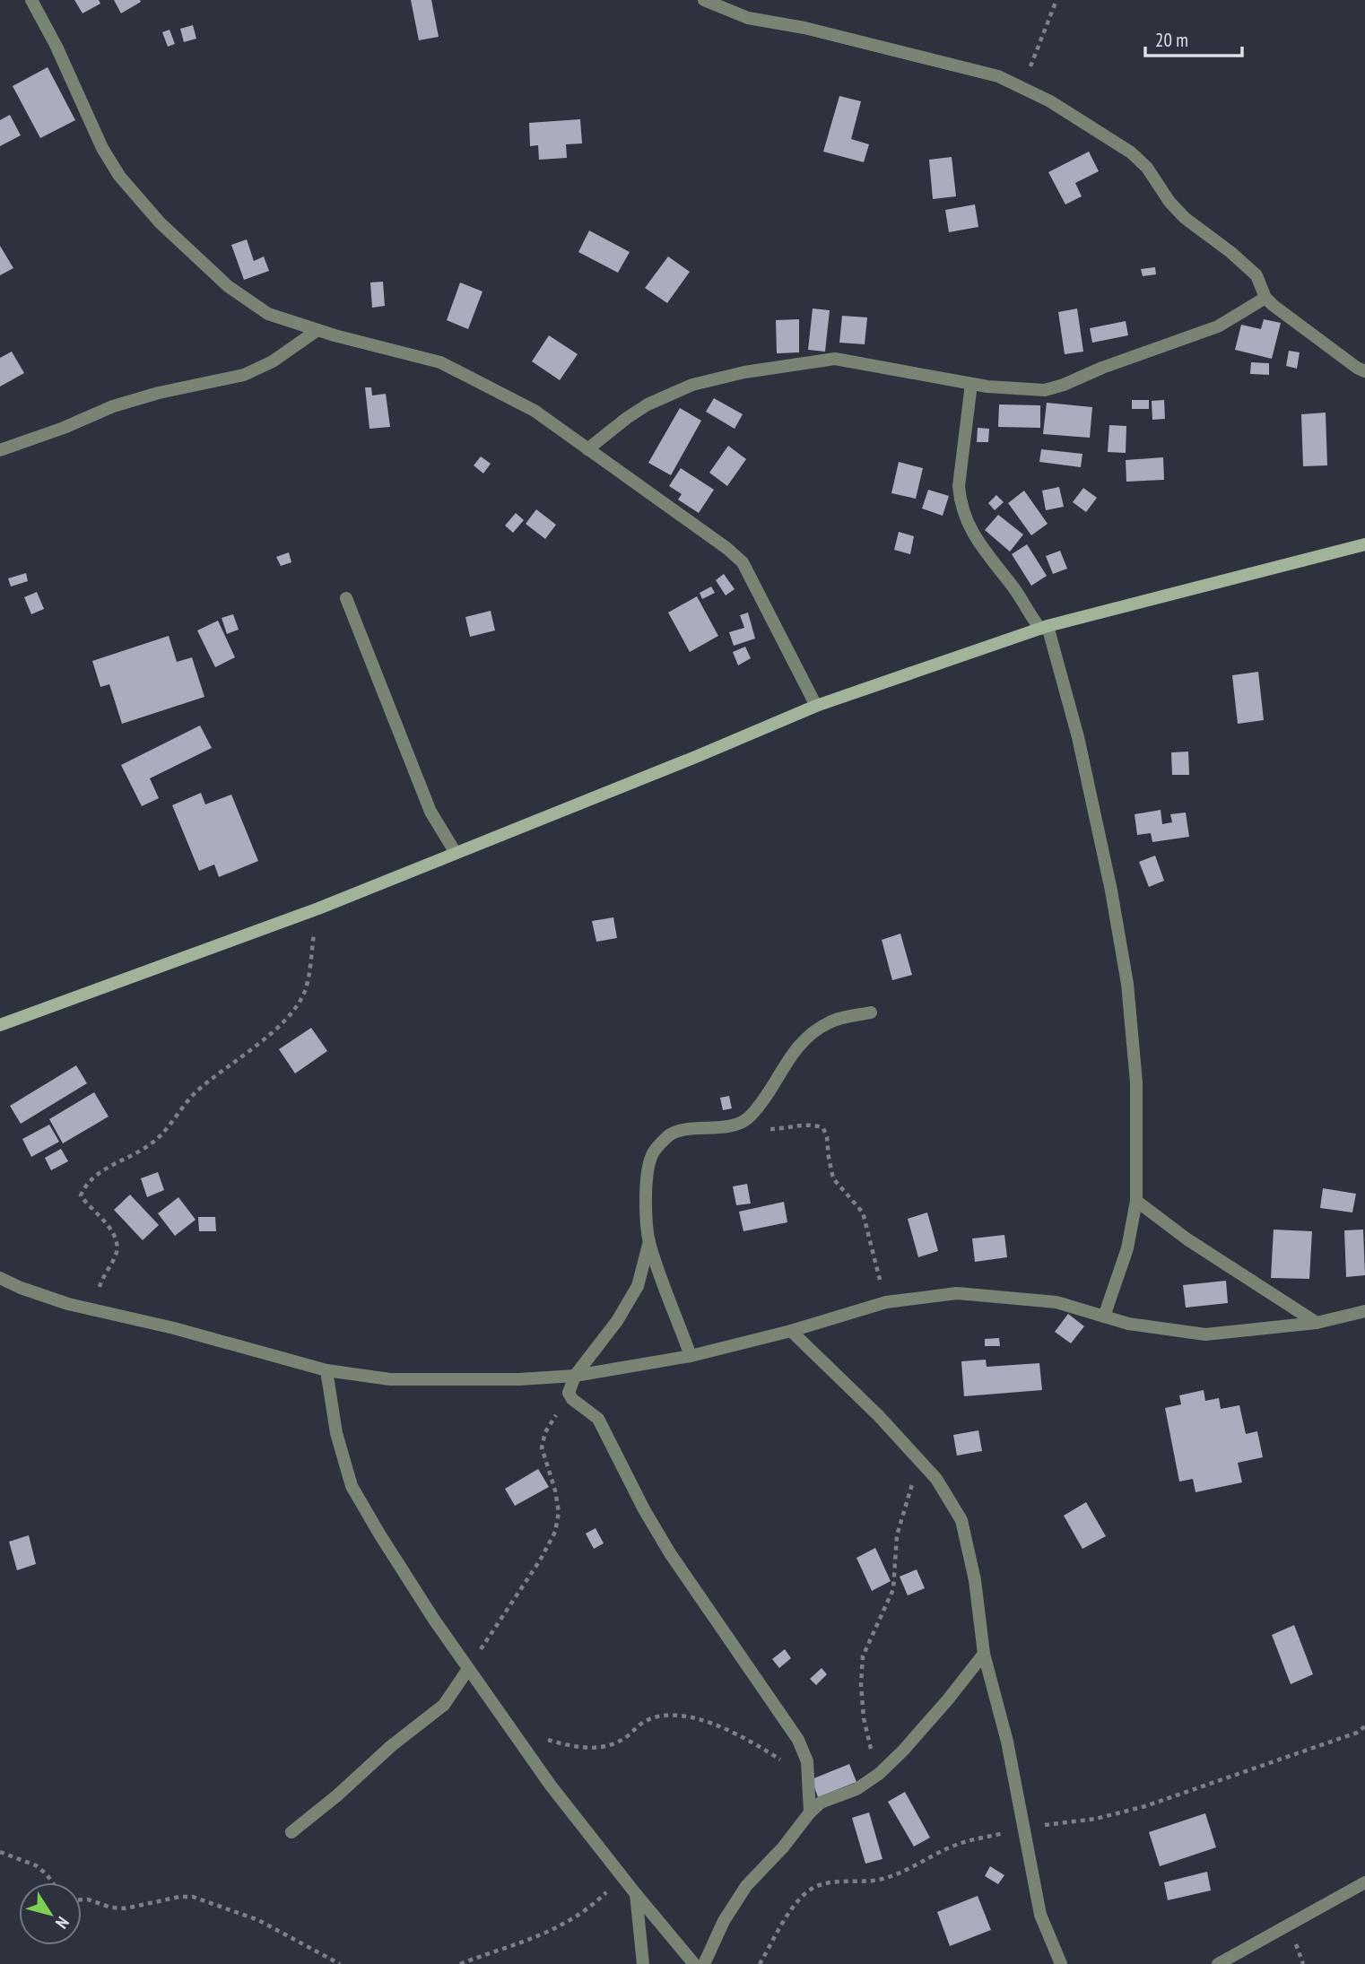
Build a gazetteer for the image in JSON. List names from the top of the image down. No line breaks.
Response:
{"scale_bar":"20 m","north":"bottom right"}
